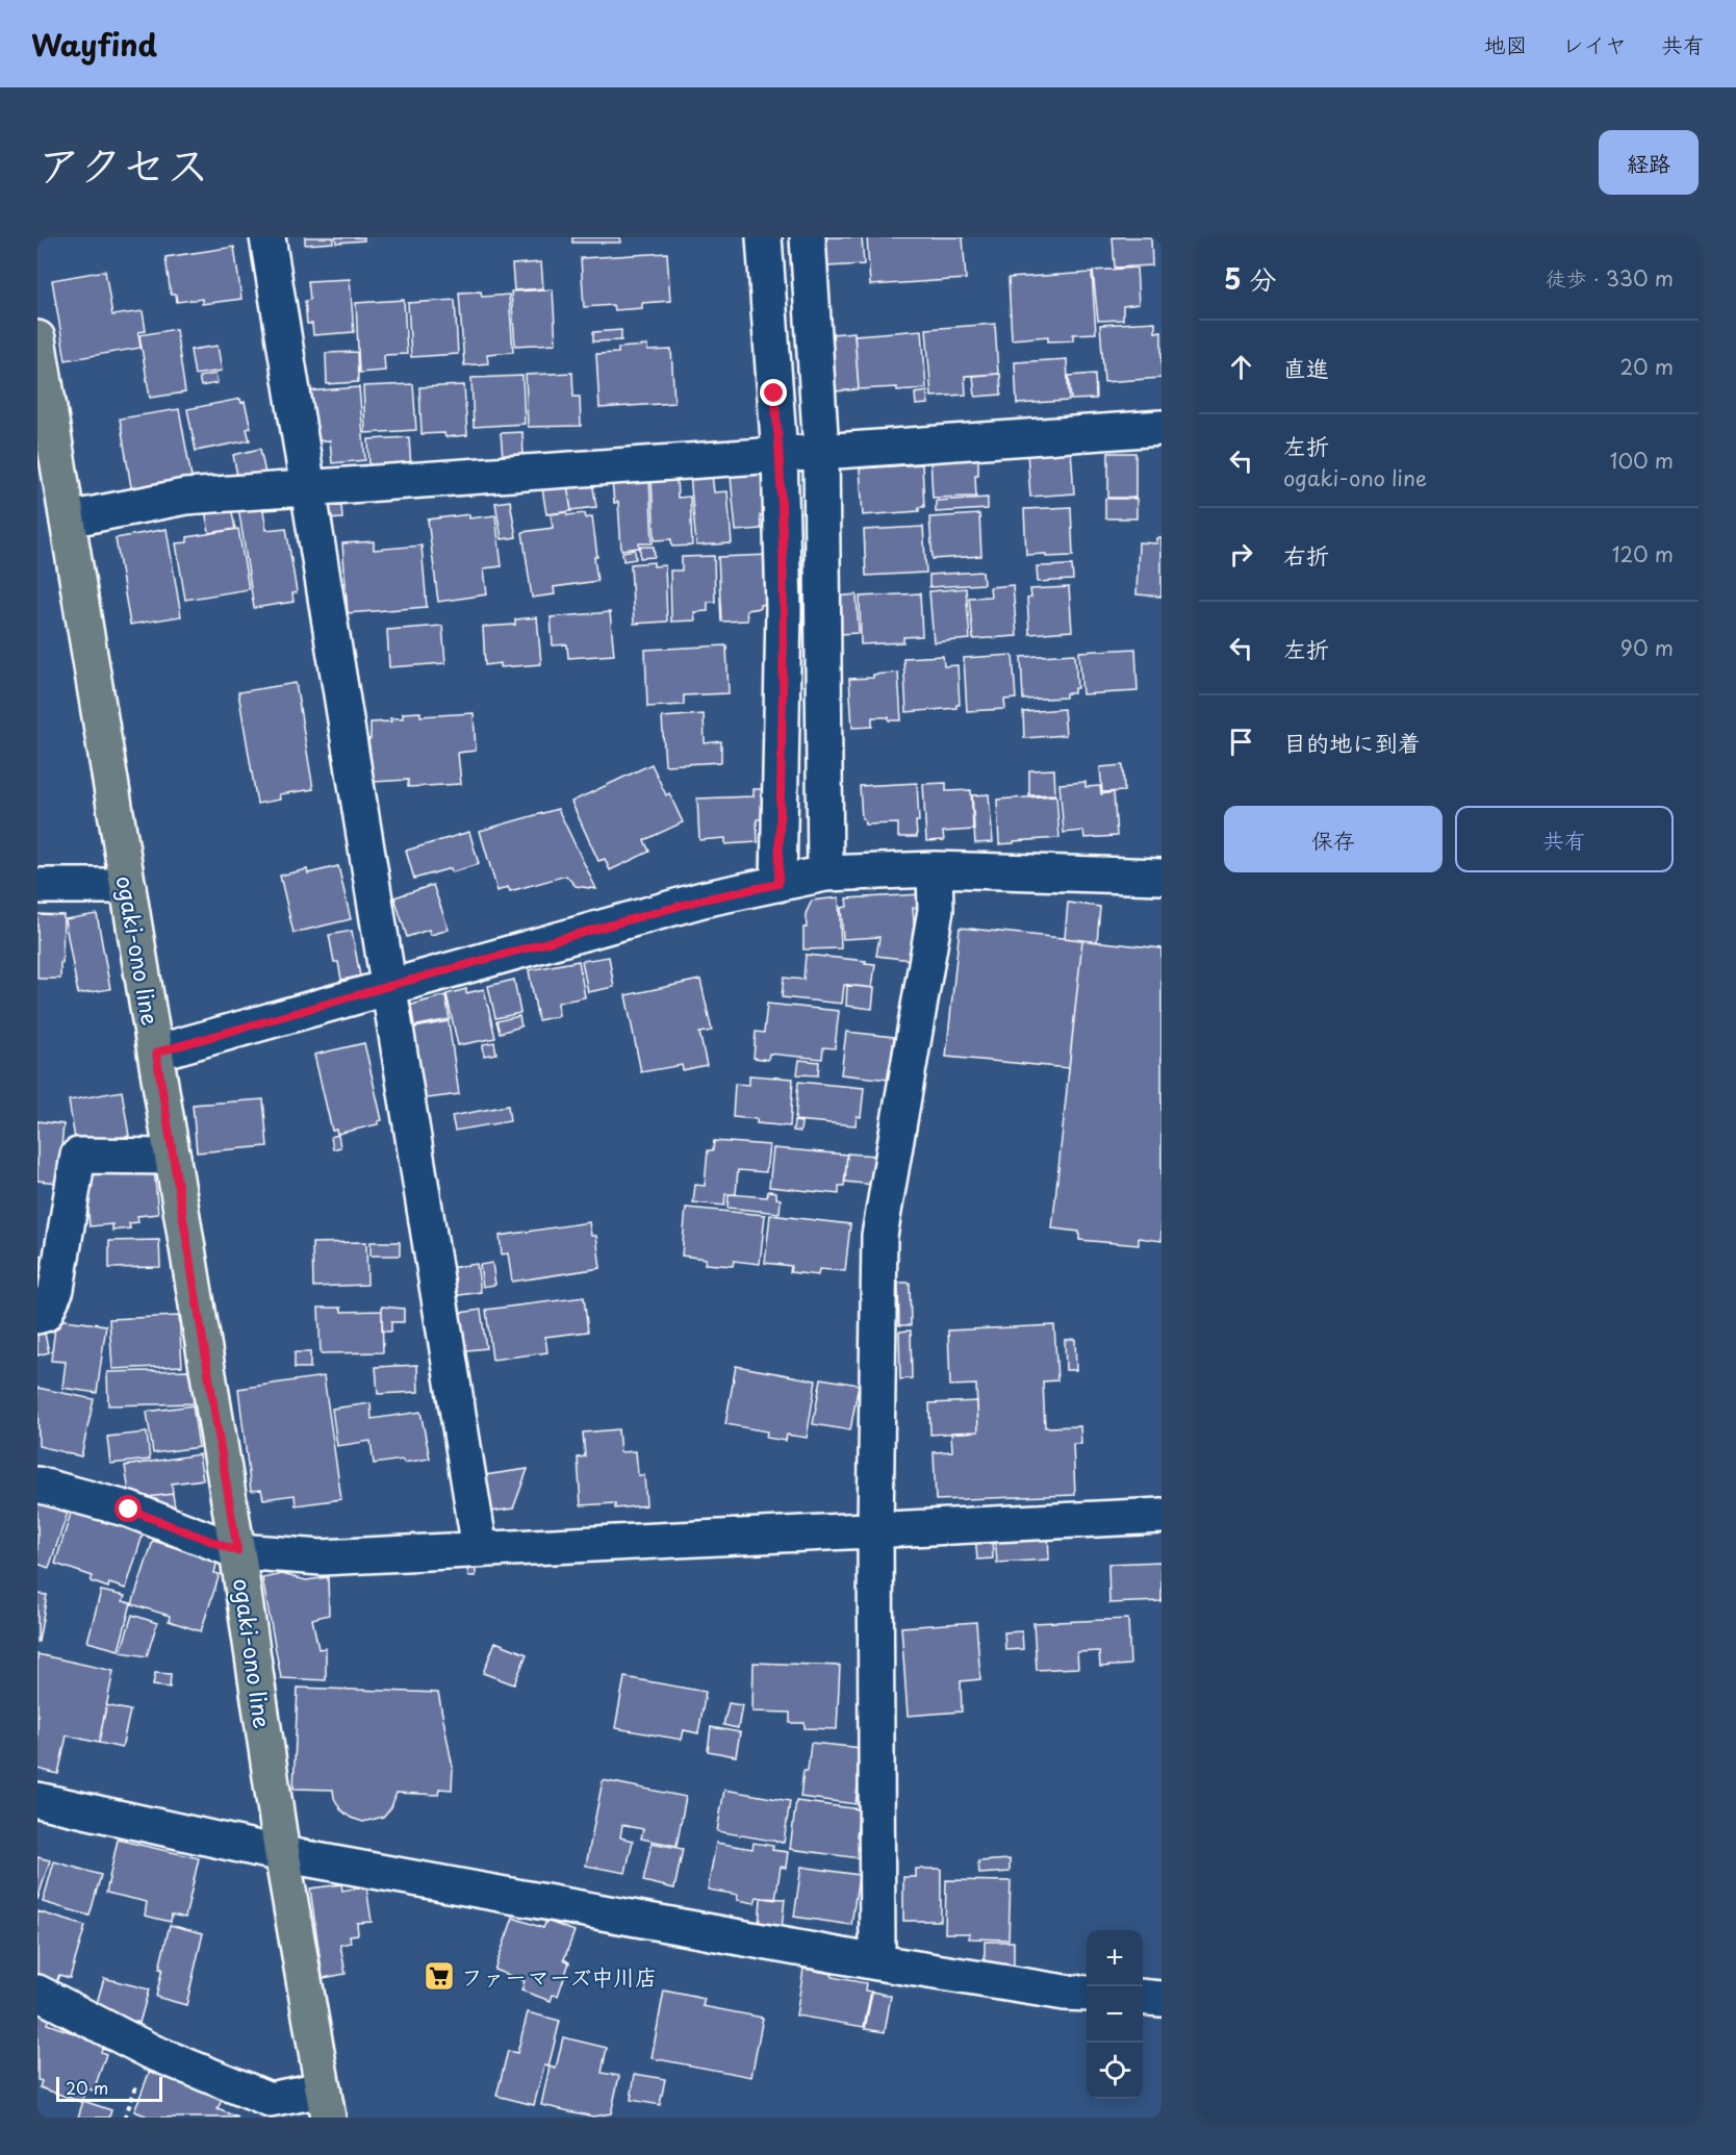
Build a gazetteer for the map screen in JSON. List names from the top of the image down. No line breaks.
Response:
{"streets":{"main road":["ogaki-ono line"]},"places":{"supermarket":["ファーマーズ中川店"]},"scale_bar":"20 m","page":{"header":"Wayfind","nav":["地図","レイヤ","共有"],"title":"アクセス","buttons":["経路",["保存","共有"]],"heading":["5 分","徒歩 · 330 m"],"list":[["直進","20 m"],["左折","ogaki-ono line","100 m"],["右折","120 m"],["左折","90 m"],"目的地に到着"],"map_buttons":["+","−"],"scale":"20 m"}}
